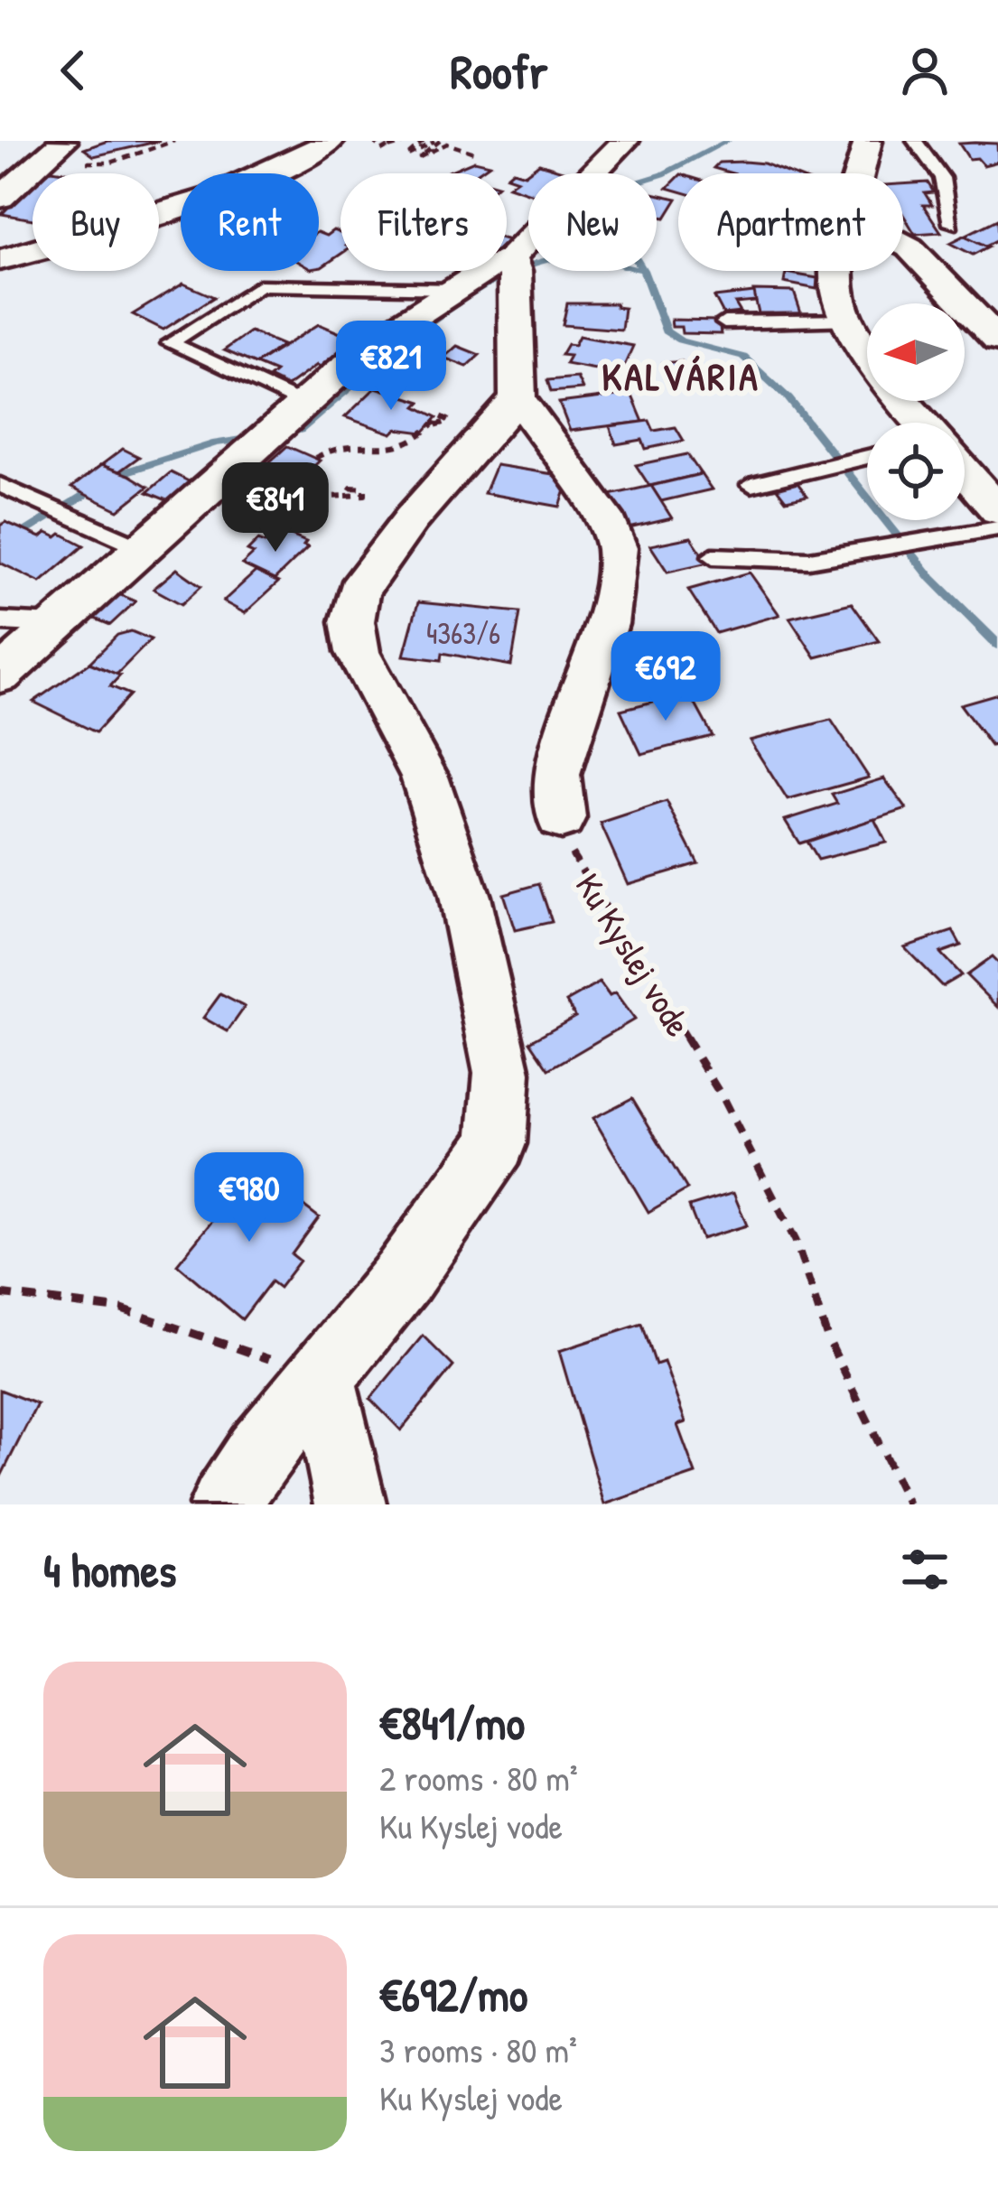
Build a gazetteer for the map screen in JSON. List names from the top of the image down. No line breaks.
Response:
{"streets":{"path":["Ku Kyslej vode"]},"districts":["KALVÁRIA"],"house_numbers":["4363/6"],"north":"left","page":{"header":"Roofr","chip":["Buy","Rent","Filters","New","Apartment"],"price":["€821","€841","€692","€980"],"heading":"4 homes","list":[{"name":"€841/mo","note":"2 rooms · 80 m² · Ku Kyslej vode"},{"name":"€692/mo","note":"3 rooms · 80 m² · Ku Kyslej vode"}]}}
